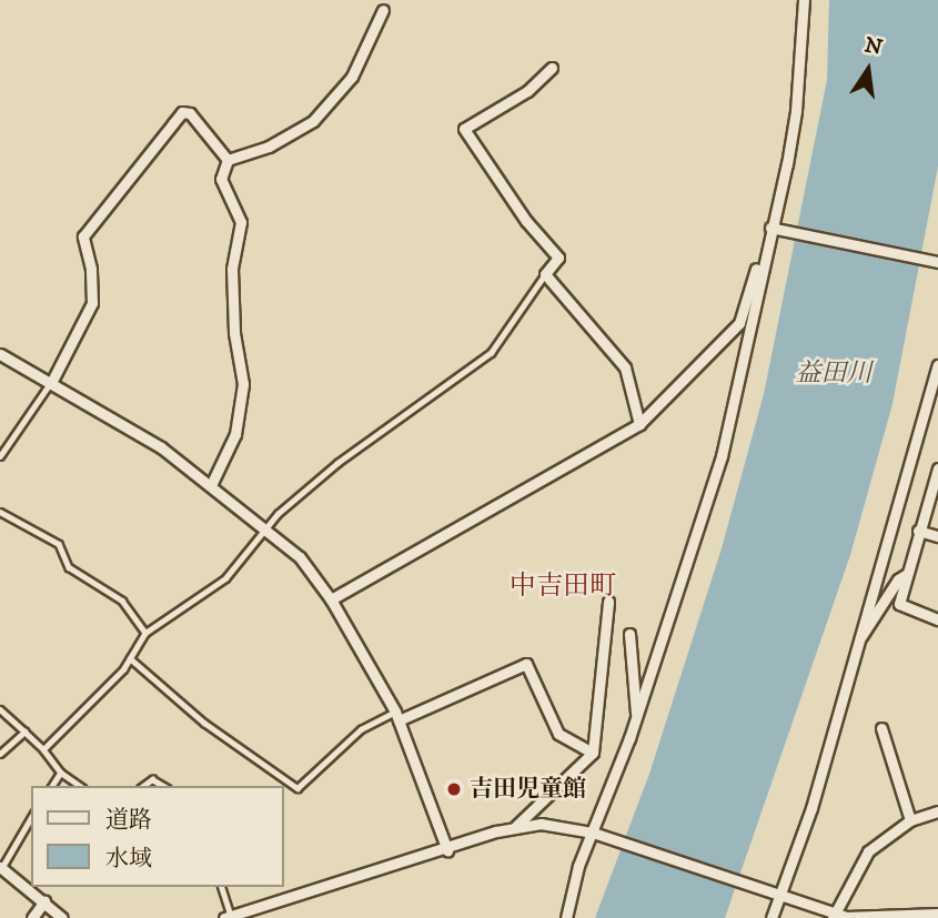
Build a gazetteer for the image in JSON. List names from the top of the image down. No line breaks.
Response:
{"districts":["中吉田町"],"water":["益田川"],"places":["吉田児童館"],"legend":["道路","水域"],"north":"top"}
